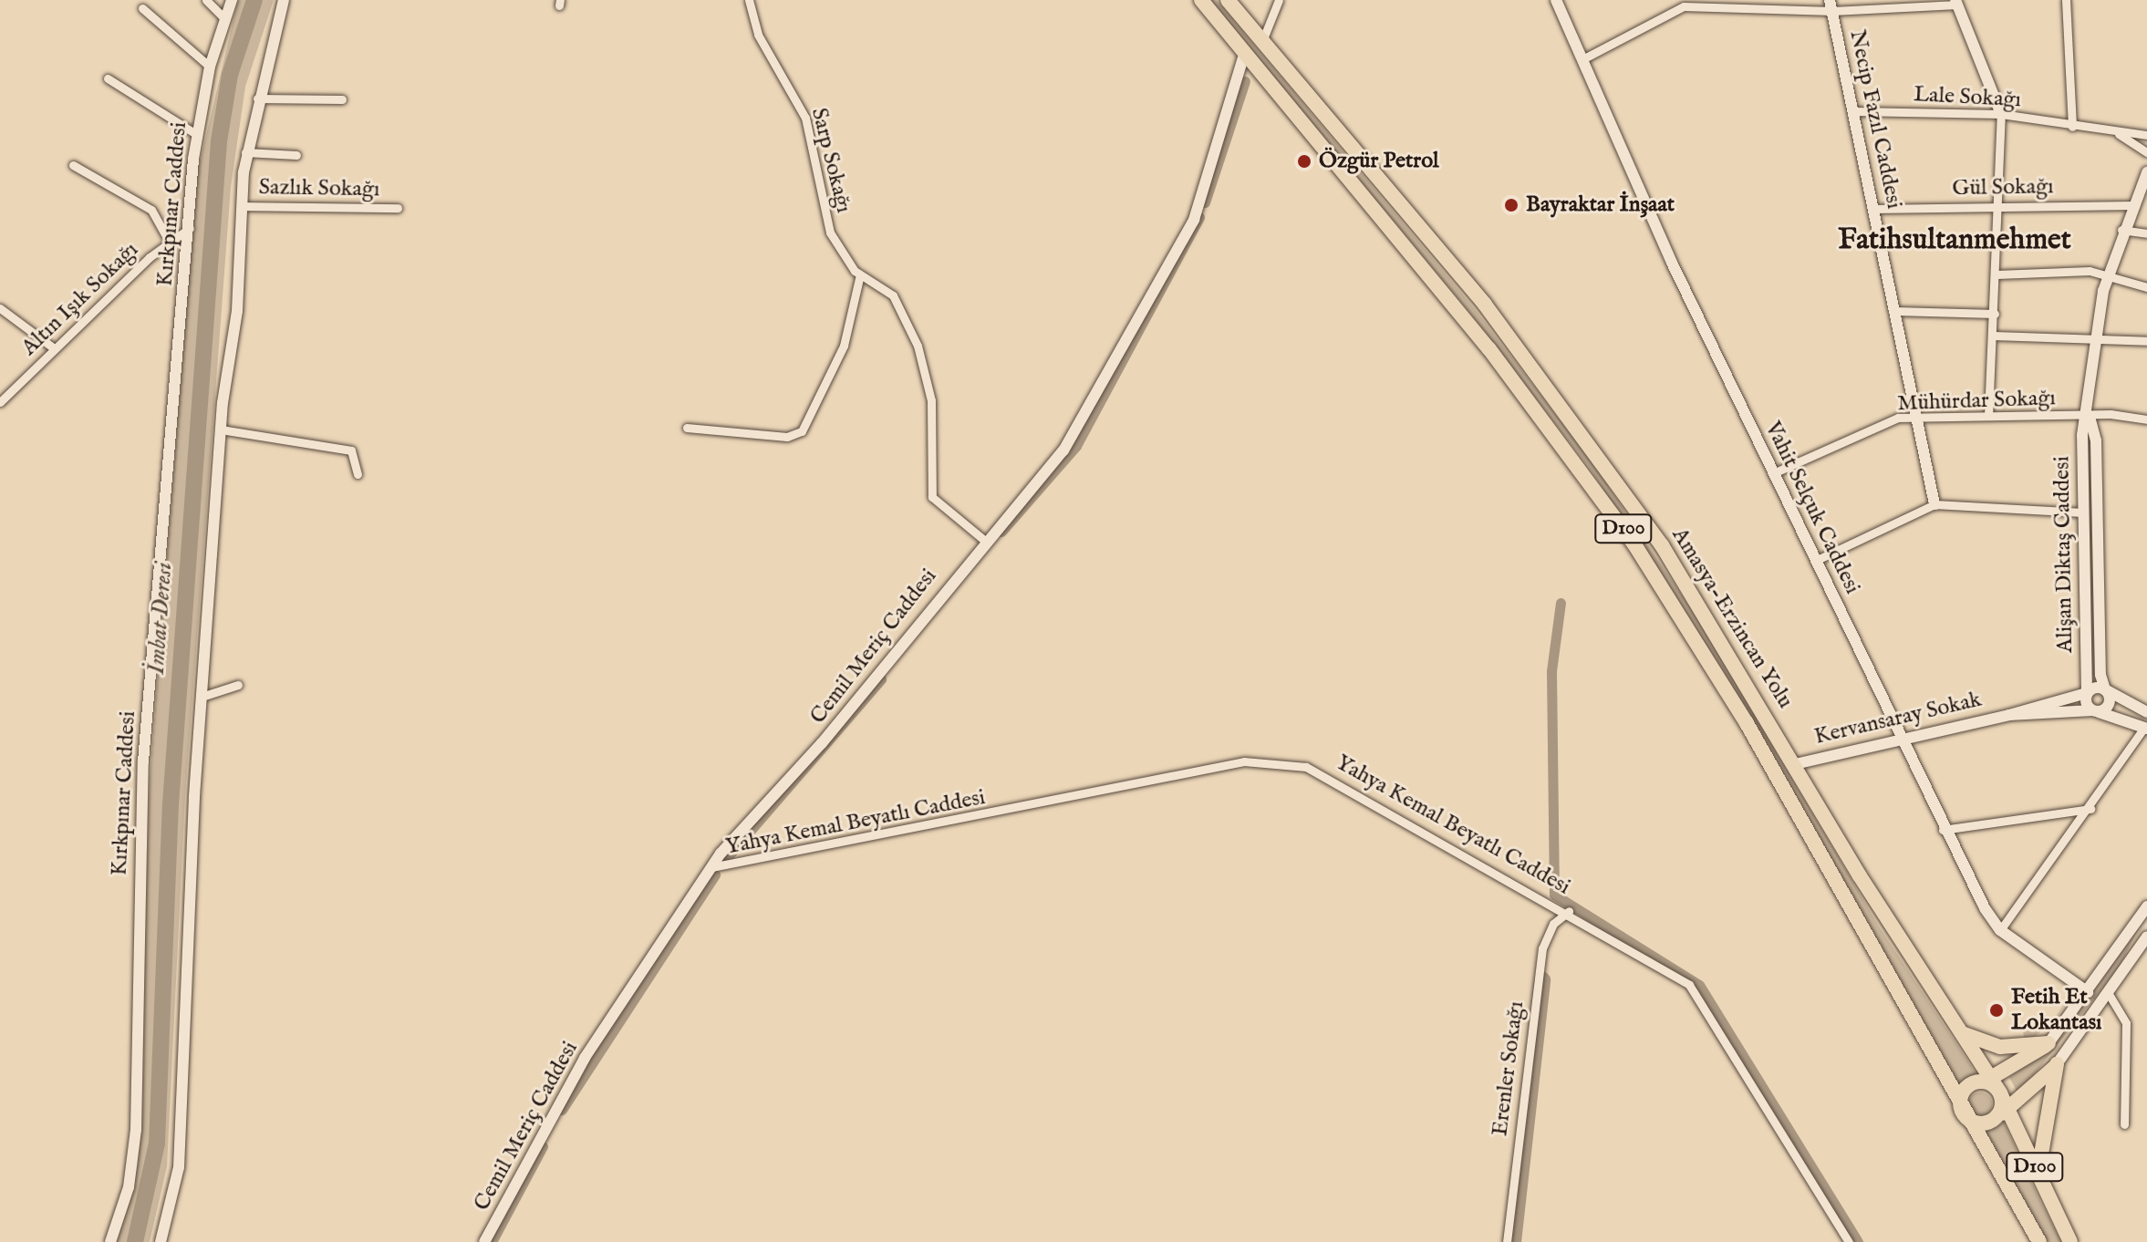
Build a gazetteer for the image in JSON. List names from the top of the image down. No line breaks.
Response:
{"streets":{"highway":["D100","Amasya-Erzincan Yolu"],"street":["Lale Sokağı","Necip Fazıl Caddesi","Sarp Sokağı","Gül Sokağı","Sazlık Sokağı","Kırkpınar Caddesi","Altın Işık Sokağı","Mühürdar Sokağı","Vahit Selçuk Caddesi","Alişan Diktaş Caddesi","Cemil Meriç Caddesi","Kervansaray Sokak","Yahya Kemal Beyatlı Caddesi","Erenler Sokağı"]},"crossings":[["Lale Sokağı","Necip Fazıl Caddesi"],["Necip Fazıl Caddesi","Gül Sokağı"],["Necip Fazıl Caddesi","Mühürdar Sokağı"],["Sarp Sokağı","Cemil Meriç Caddesi"],["Gül Sokağı","Alişan Diktaş Caddesi"],["Kırkpınar Caddesi","Altın Işık Sokağı"],["Mühürdar Sokağı","Vahit Selçuk Caddesi"],["Mühürdar Sokağı","Alişan Diktaş Caddesi"],["Vahit Selçuk Caddesi","Kervansaray Sokak"],["D100","Amasya-Erzincan Yolu"],["Alişan Diktaş Caddesi","Kervansaray Sokak"],["Amasya-Erzincan Yolu","Cemil Meriç Caddesi"],["Amasya-Erzincan Yolu","Kervansaray Sokak"],["Cemil Meriç Caddesi","Yahya Kemal Beyatlı Caddesi"],["Yahya Kemal Beyatlı Caddesi","Erenler Sokağı"]],"districts":["Fatihsultanmehmet"],"water":["İmbat Deresi"],"places":["Özgür Petrol","Bayraktar İnşaat","Fetih Et Lokantası"]}
